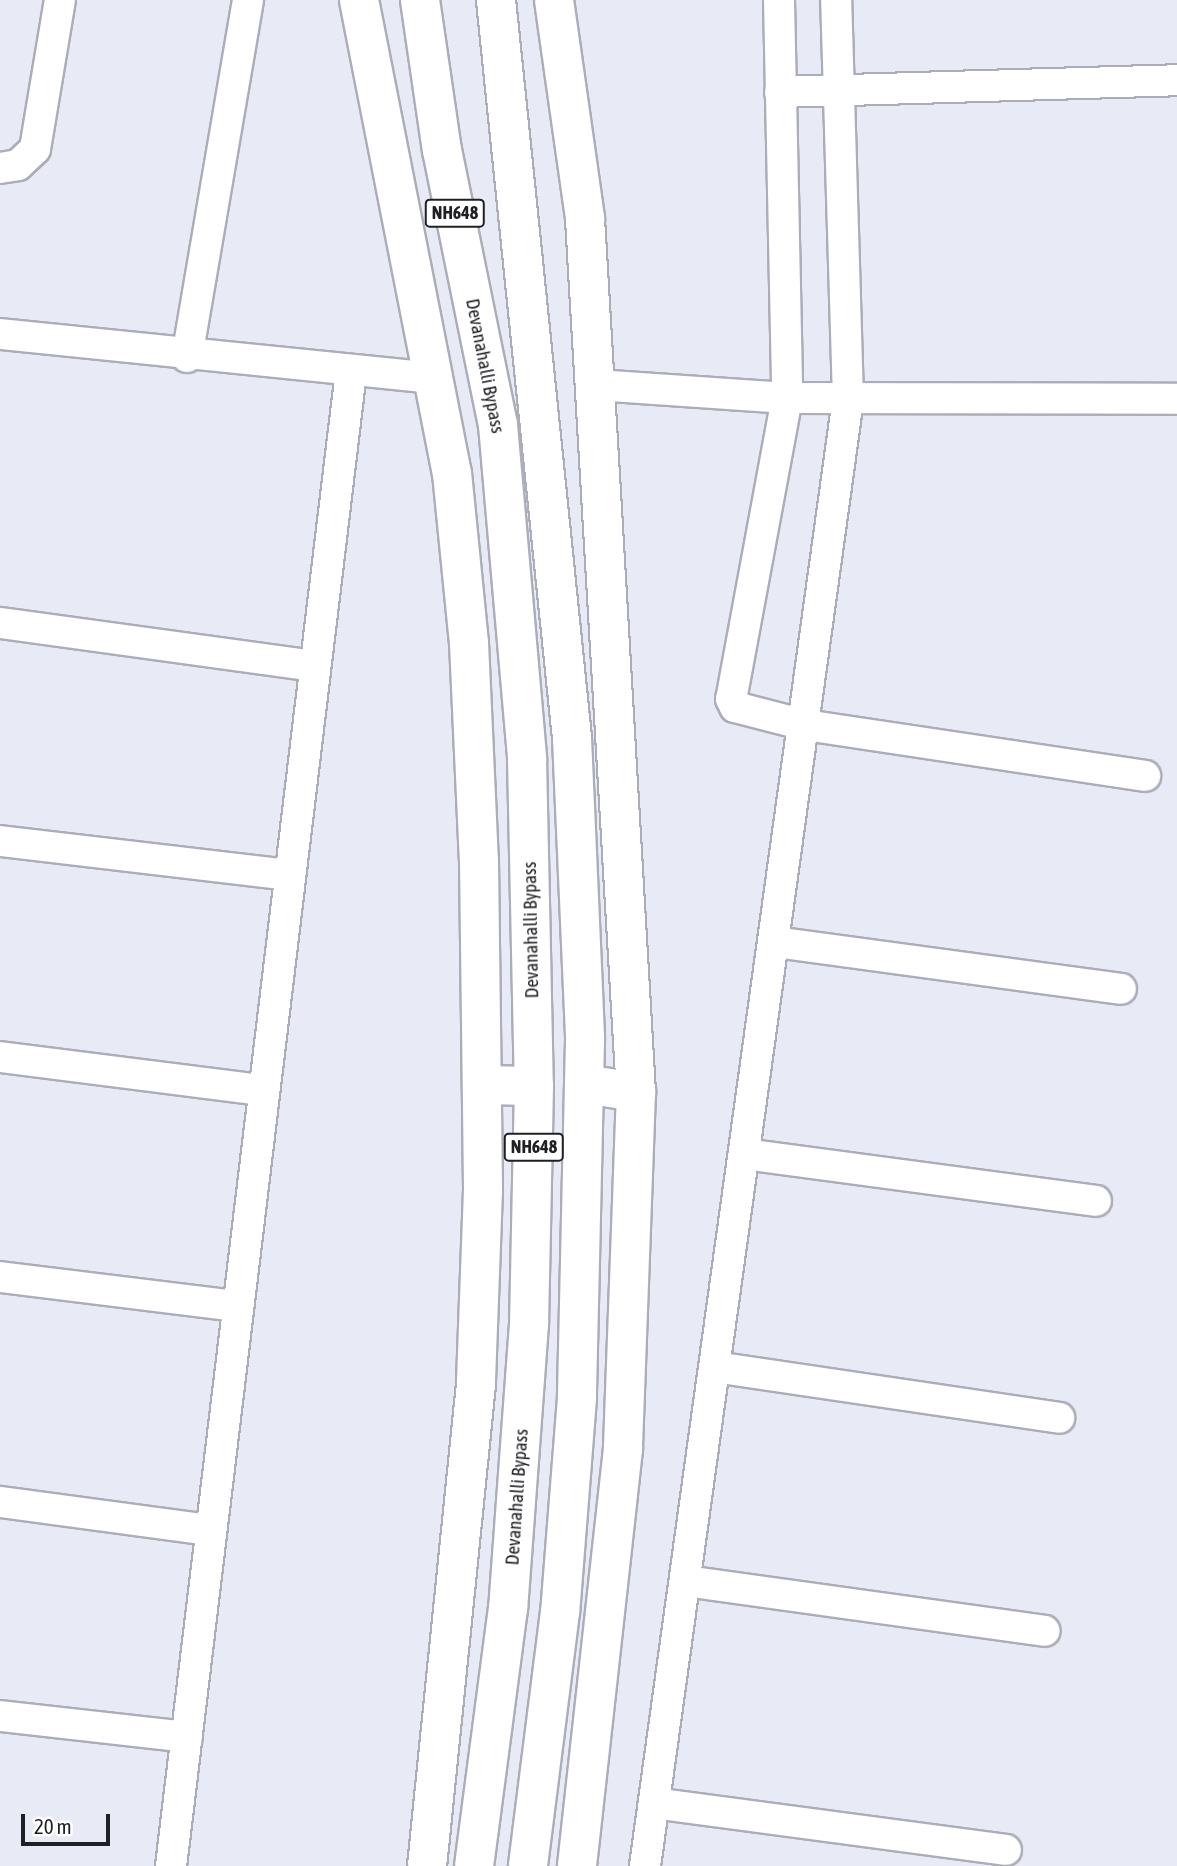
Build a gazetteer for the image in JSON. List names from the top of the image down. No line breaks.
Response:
{"streets":{"main road":["NH648","Devanahalli Bypass"]},"scale_bar":"20 m"}
